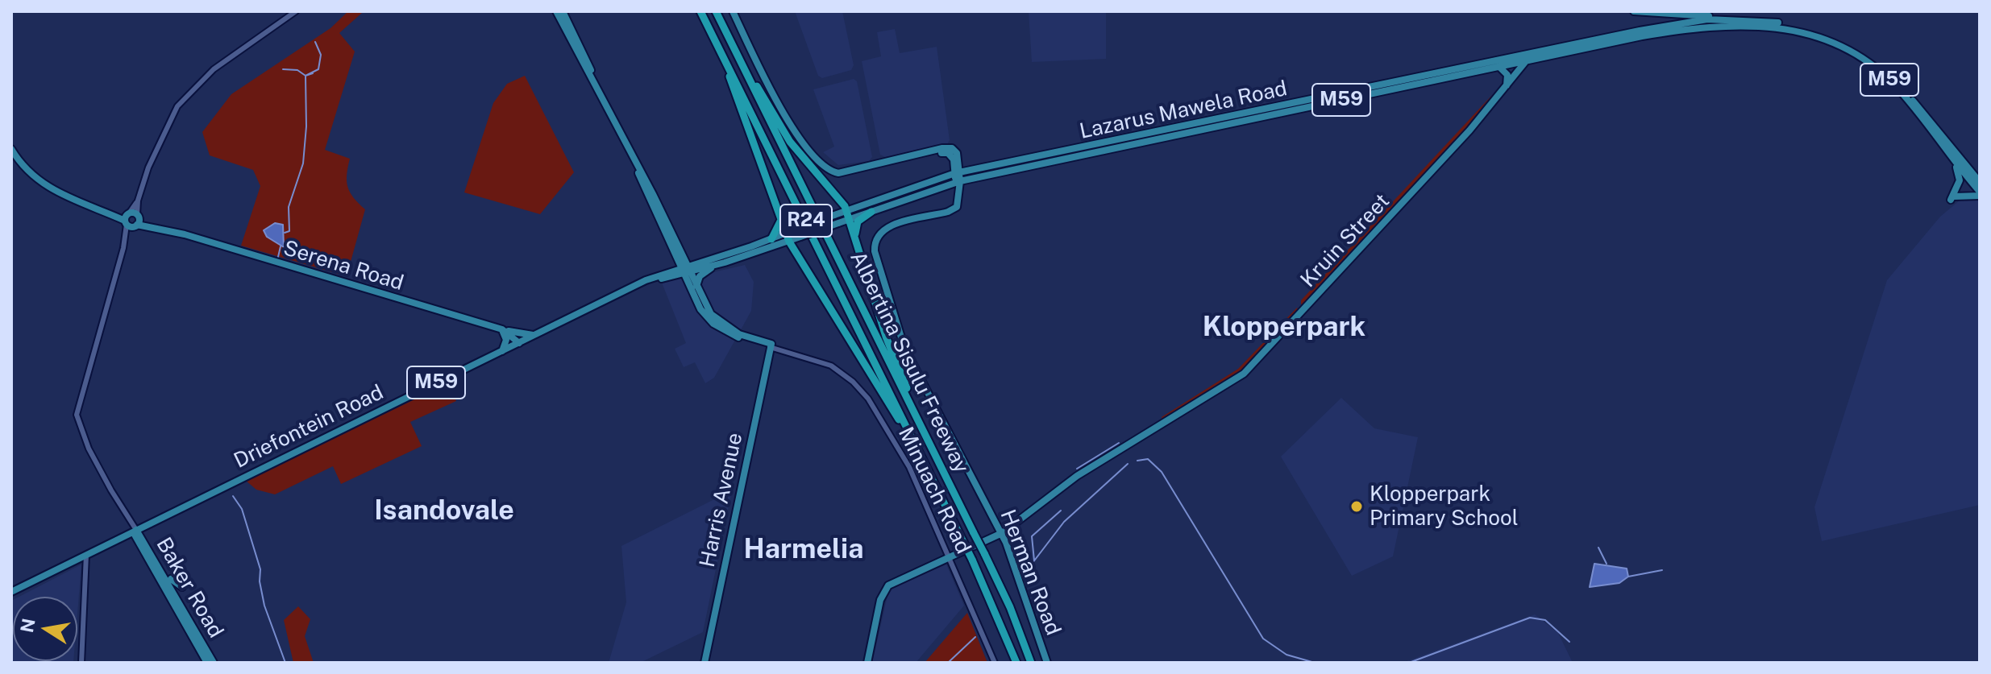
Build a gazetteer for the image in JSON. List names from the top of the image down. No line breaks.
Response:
{"streets":{"highway":["R24","Albertina Sisulu Freeway"],"main road":["M59","Lazarus Mawela Road","Kruin Street","Serena Road","Driefontein Road","Harris Avenue","Herman Road","Baker Road"],"street":["Minuach Road"]},"crossings":[["M59","Lazarus Mawela Road"],["M59","Driefontein Road"],["M59","Baker Road"],["Lazarus Mawela Road","Kruin Street"],["Lazarus Mawela Road","Driefontein Road"],["Lazarus Mawela Road","Herman Road"],["Kruin Street","Minuach Road"],["Kruin Street","Herman Road"],["Serena Road","Driefontein Road"],["Driefontein Road","Baker Road"],["Minuach Road","Harris Avenue"]],"districts":["Klopperpark","Isandovale","Harmelia"],"places":["Klopperpark Primary School"],"north":"left"}
